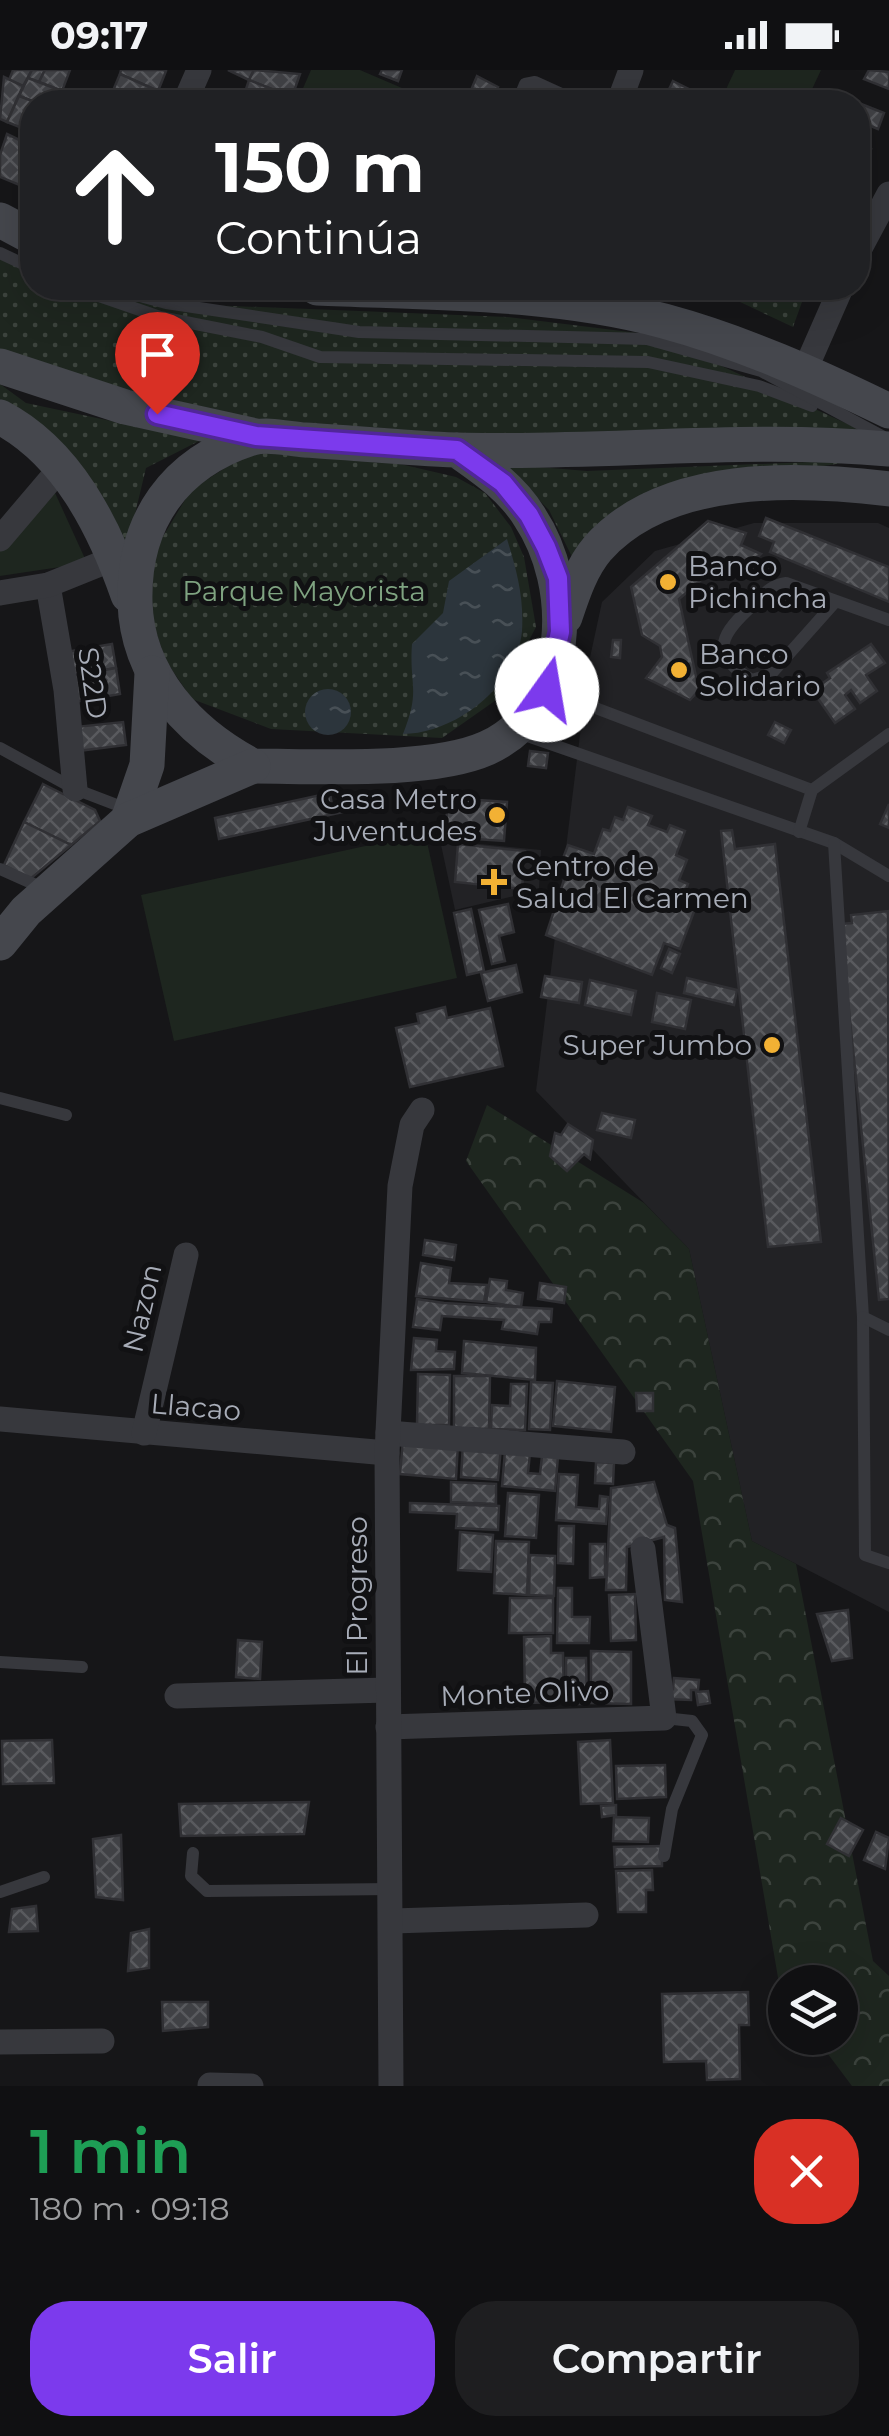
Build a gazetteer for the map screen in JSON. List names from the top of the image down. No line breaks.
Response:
{"streets":{"street":["S22D","Nazon","Llacao","El Progreso","Monte Olivo"]},"crossings":[["Nazon","Llacao"],["Llacao","El Progreso"],["El Progreso","Monte Olivo"]],"parks":["Parque Mayorista"],"places":{"other":["Banco Pichincha","Banco Solidario","Casa Metro Juventudes","Super Jumbo"],"health":["Centro de Salud El Carmen"]},"page":{"status":"09:17","turn":["150 m","Continúa"],"heading":["1 min","180 m · 09:18"],"buttons":["Salir","Compartir"]}}
